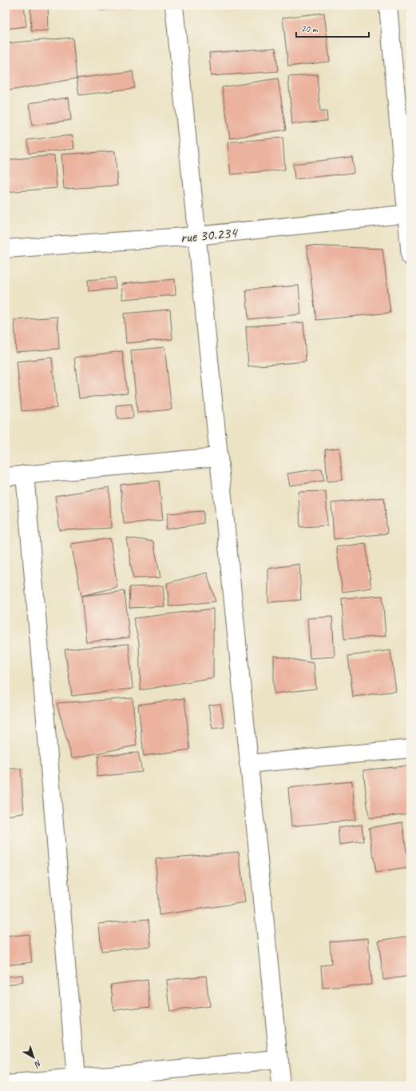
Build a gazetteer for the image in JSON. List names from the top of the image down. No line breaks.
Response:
{"streets":{"street":["rue 30.234"]},"scale_bar":"20 m","north":"bottom right"}
